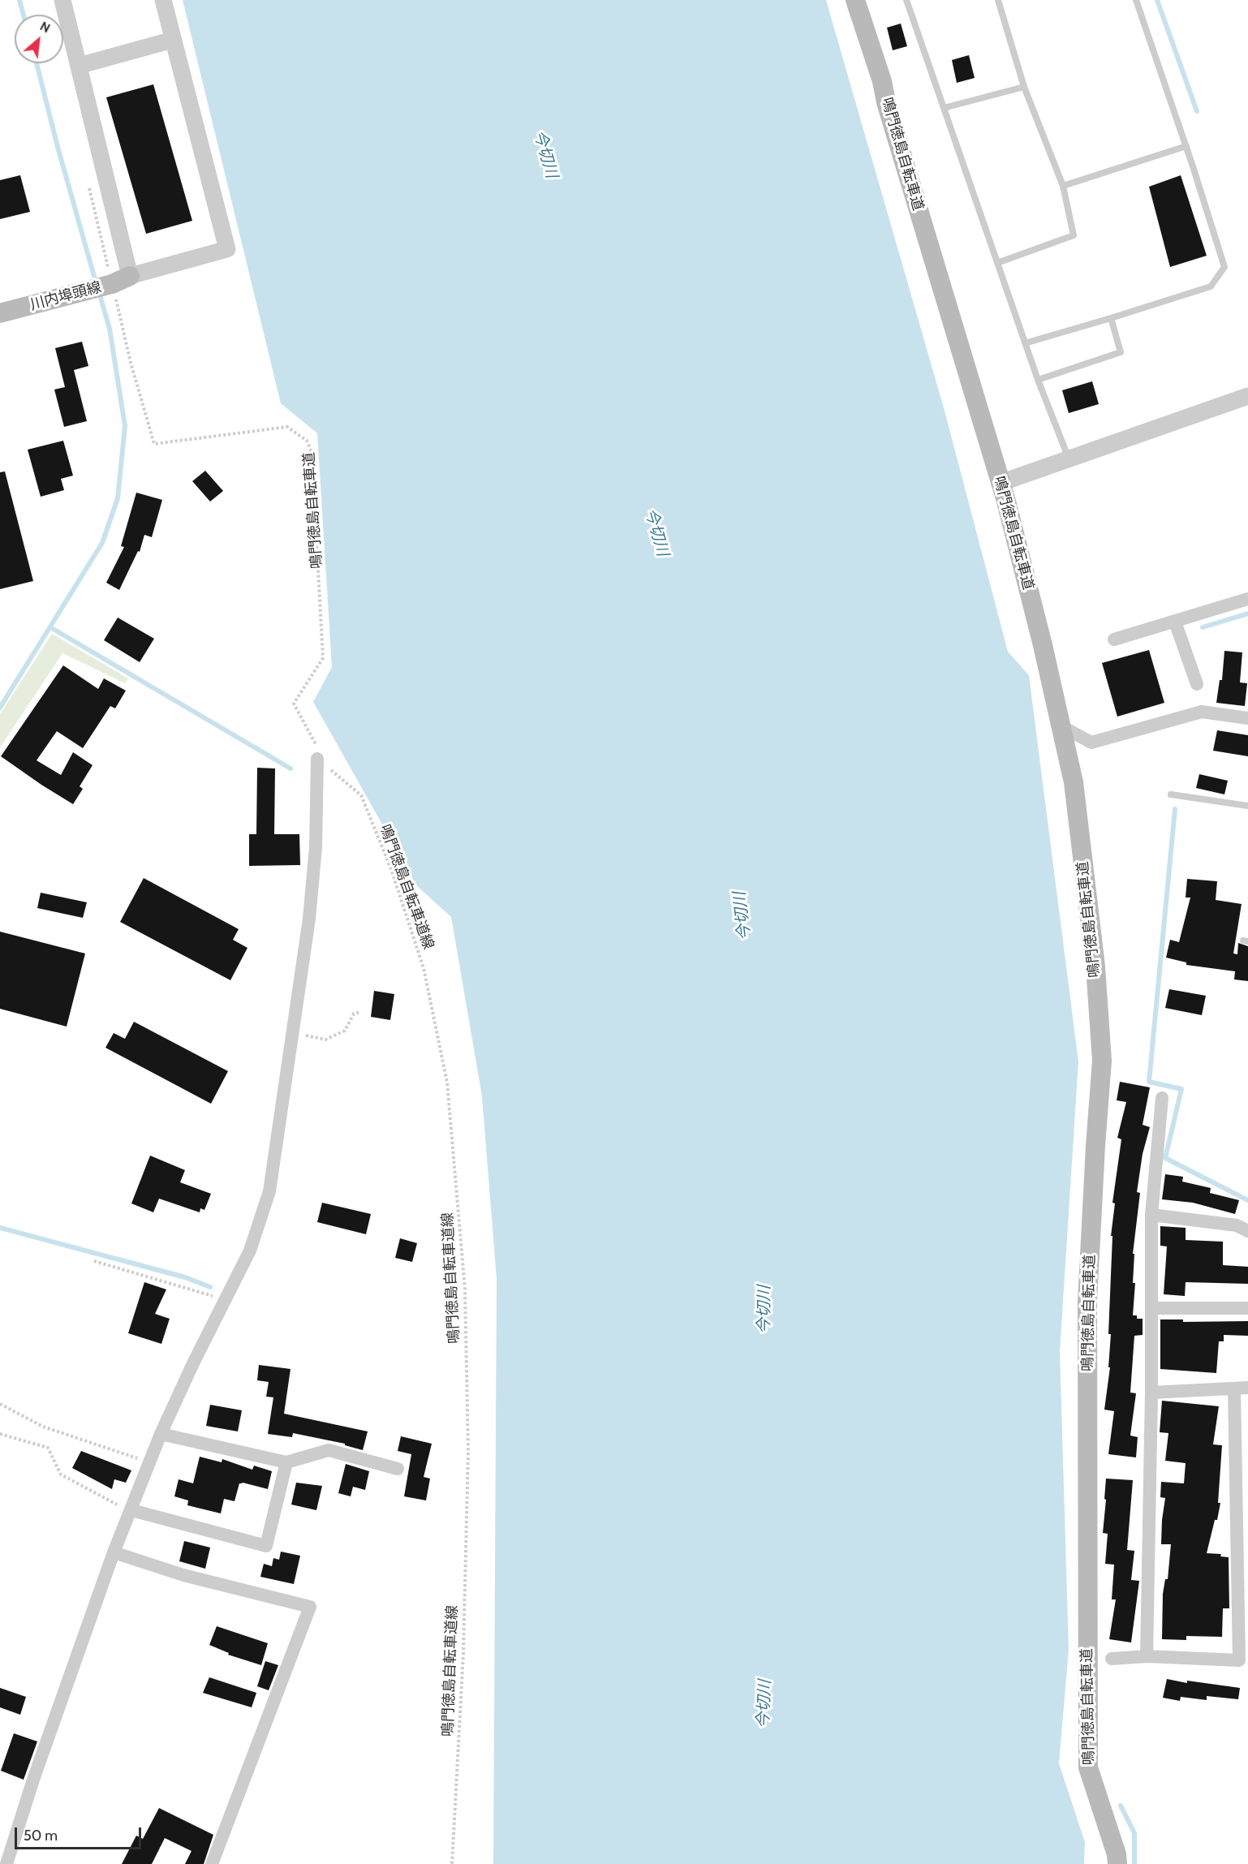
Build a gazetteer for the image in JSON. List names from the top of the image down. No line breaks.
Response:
{"streets":{"main road":["鳴門徳島自転車道","川内埠頭線"],"path":["鳴門徳島自転車道線"]},"crossings":[["鳴門徳島自転車道","鳴門徳島自転車道線"]],"water":["今切川"],"scale_bar":"50 m","north":"top right"}
